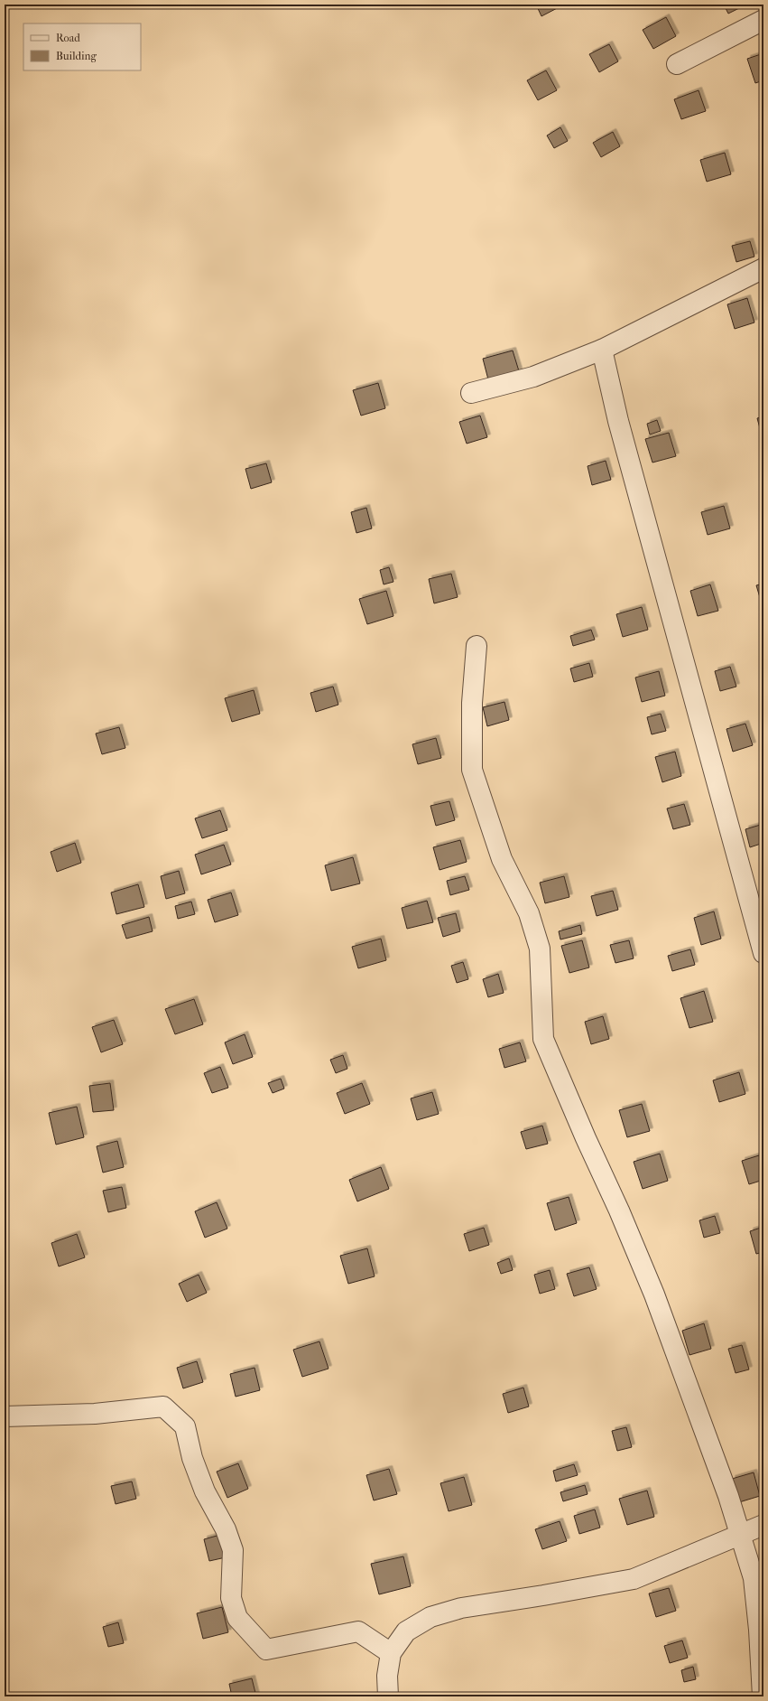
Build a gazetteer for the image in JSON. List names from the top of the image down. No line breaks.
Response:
{"legend":["Road","Building"]}
